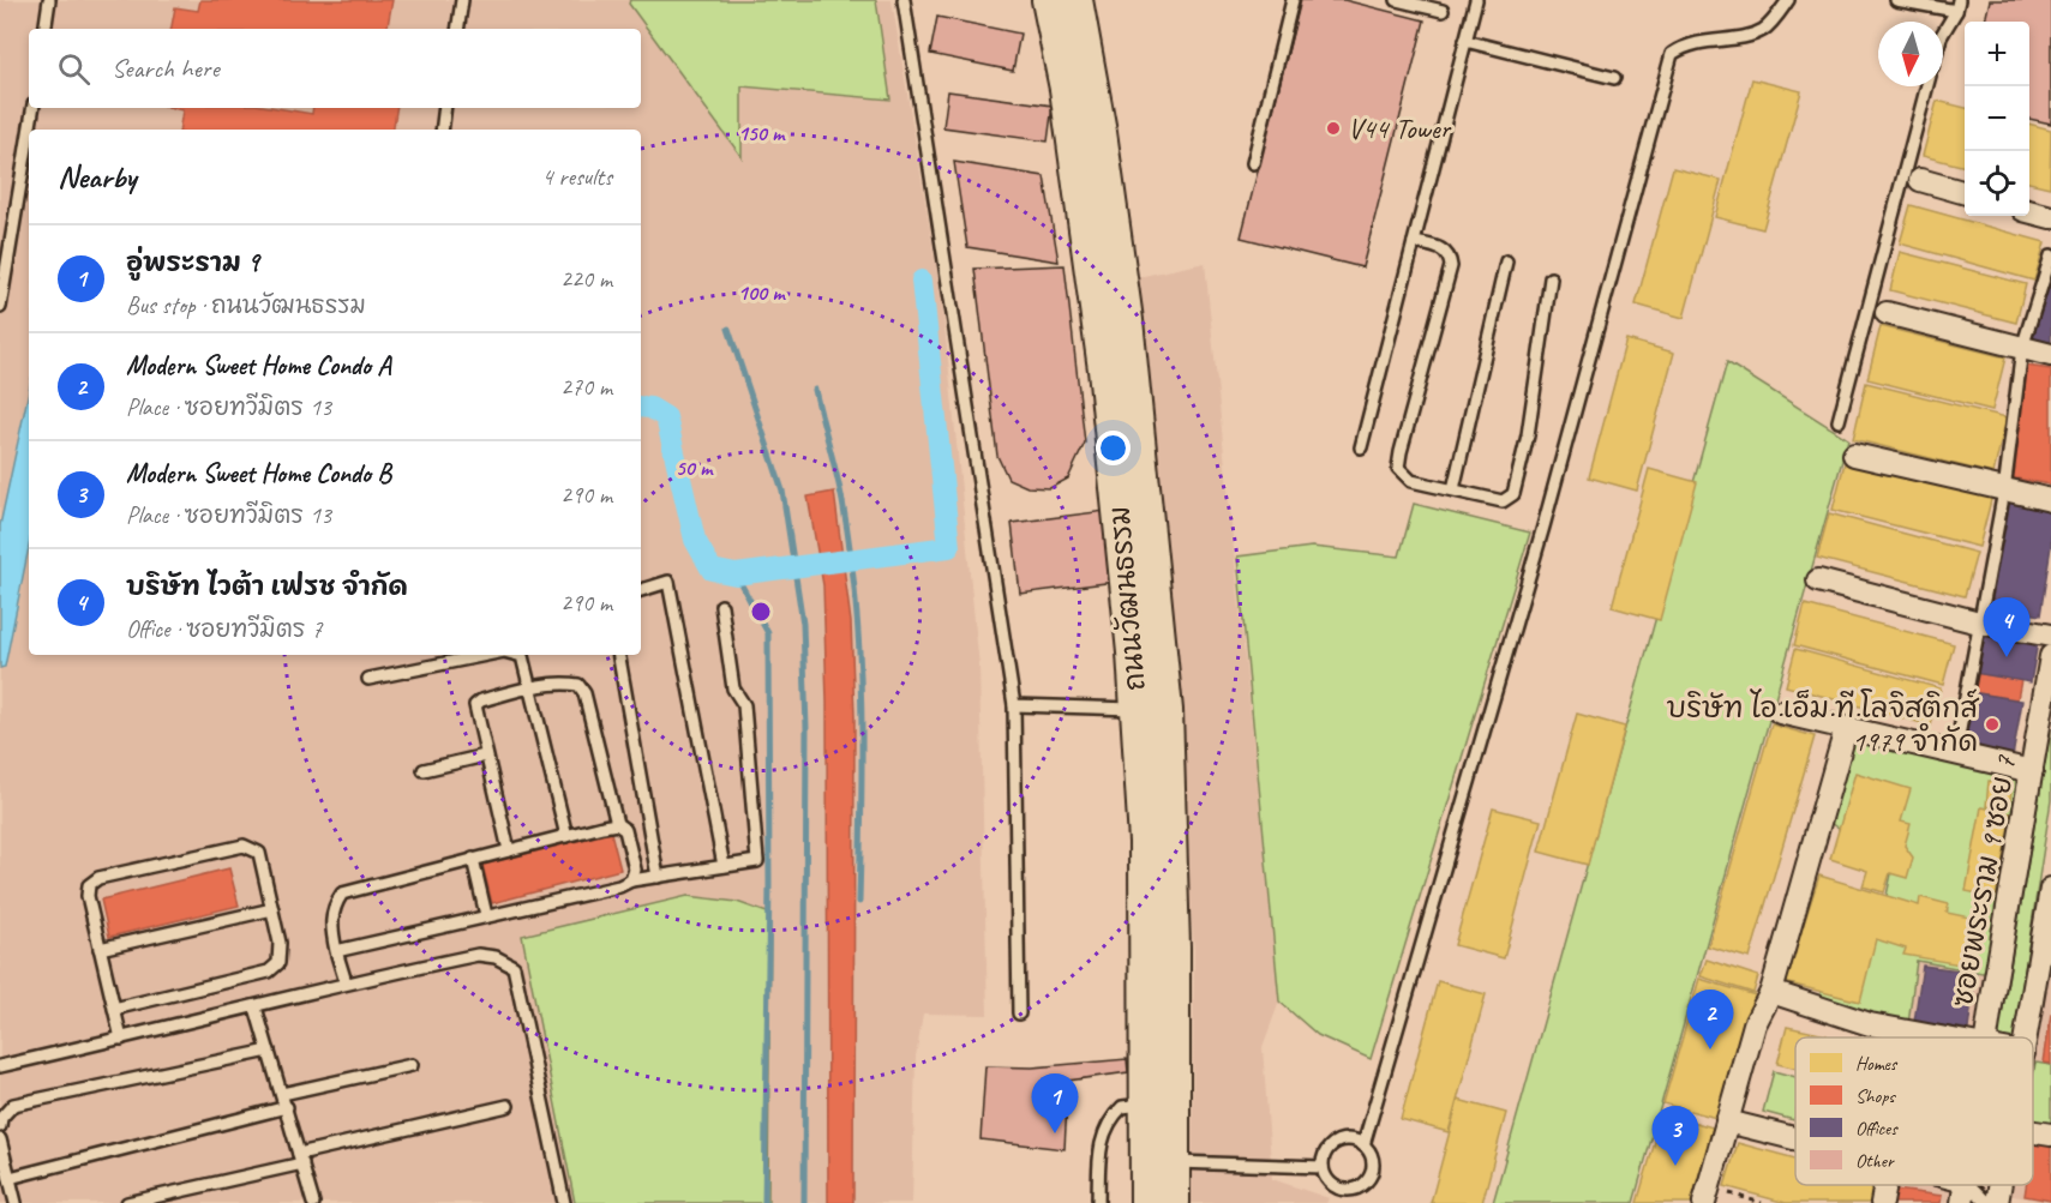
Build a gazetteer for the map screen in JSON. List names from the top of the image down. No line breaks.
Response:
{"streets":{"street":["ถนนวัฒนธรรม","ซอยพระราม 9 ซอย 7"]},"places":["V44 Tower","บริษัท ไอ.เอ็ม.ที.โลจิสติกส์ 1979 จำกัด"],"legend":["Homes","Shops","Offices","Other"],"north":"bottom","page":{"map_buttons":["+","−"],"search":"Search here","heading":["Nearby","4 results"],"list":[{"mark":"1","name":"อู่พระราม 9","note":"Bus stop · ถนนวัฒนธรรม","value":"220 m"},{"mark":"2","name":"Modern Sweet Home Condo A","note":"Place · ซอยทวีมิตร 13","value":"270 m"},{"mark":"3","name":"Modern Sweet Home Condo B","note":"Place · ซอยทวีมิตร 13","value":"290 m"},{"mark":"4","name":"บริษัท ไวต้า เฟรช จำกัด","note":"Office · ซอยทวีมิตร 7","value":"290 m"}],"pins":["4","2","1","3"]},"rings":["150 m","100 m","50 m"]}
